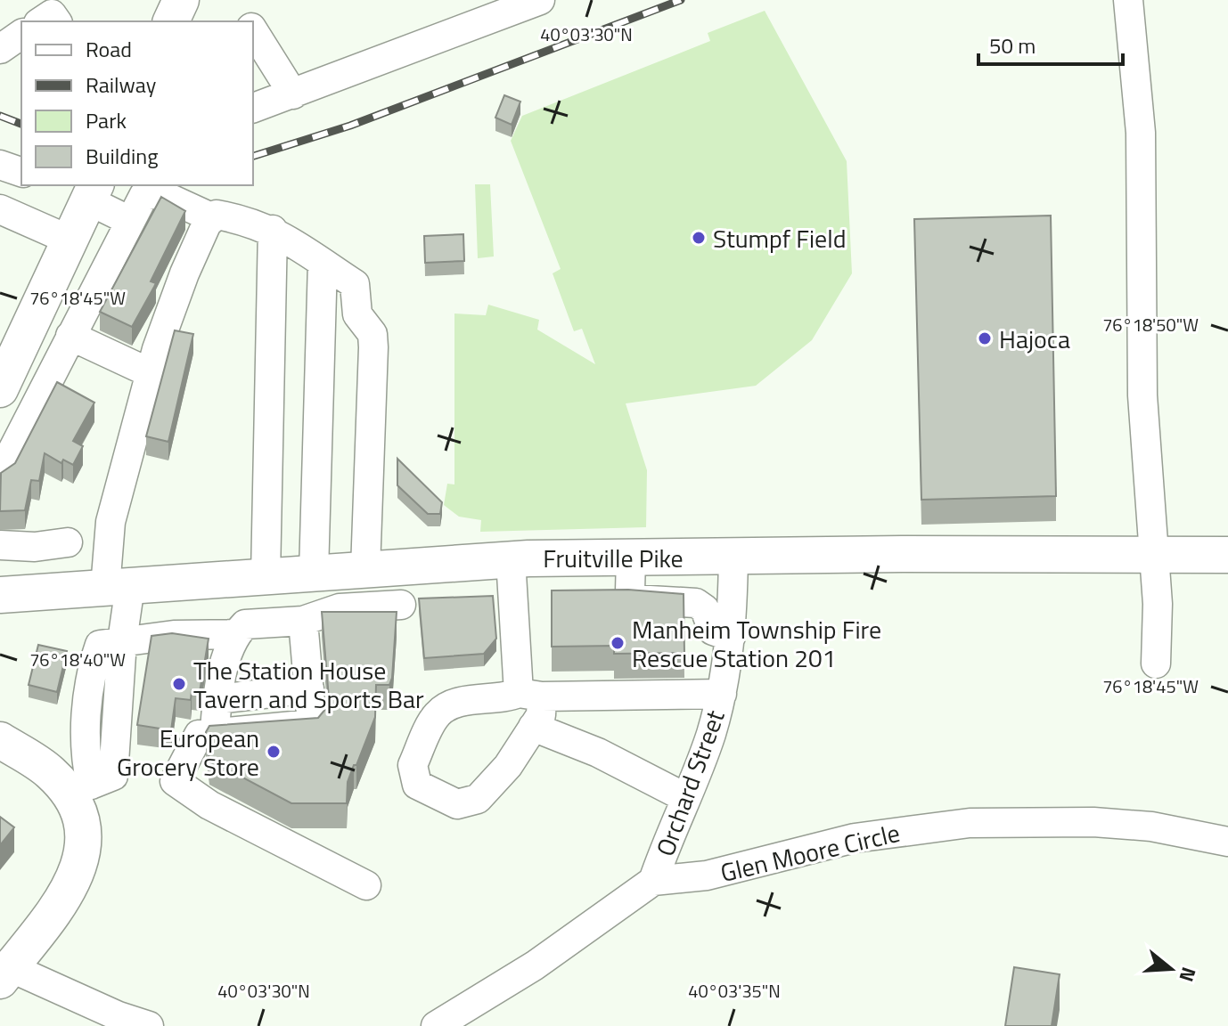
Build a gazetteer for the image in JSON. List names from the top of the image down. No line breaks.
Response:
{"streets":{"main road":["Fruitville Pike"],"street":["Orchard Street","Glen Moore Circle"]},"crossings":[["Fruitville Pike","Orchard Street"],["Orchard Street","Glen Moore Circle"]],"places":["Stumpf Field","Hajoca","Manheim Township Fire Rescue Station 201","The Station House Tavern and Sports Bar","European Grocery Store"],"legend":["Road","Railway","Park","Building"],"scale_bar":"50 m","north":"right","coordinates":["40°03'30\"N","76°18'45\"W","76°18'50\"W","76°18'40\"W","40°03'35\"N"]}
